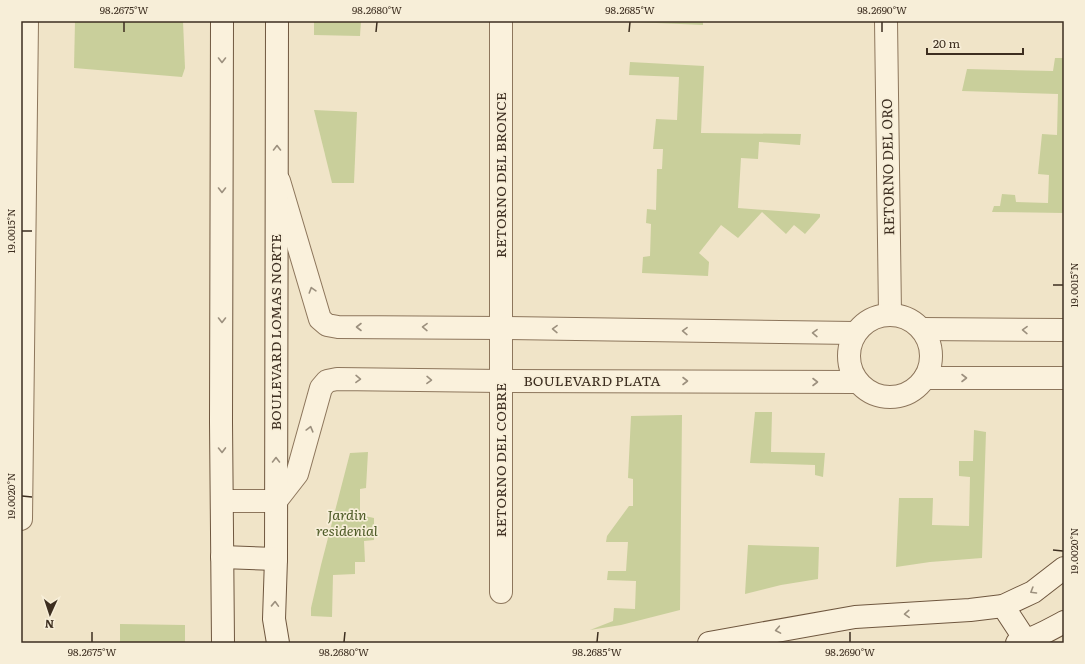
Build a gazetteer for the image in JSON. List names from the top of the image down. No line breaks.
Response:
{"streets":{"street":["RETORNO DEL ORO","RETORNO DEL BRONCE","BOULEVARD LOMAS NORTE","BOULEVARD PLATA","RETORNO DEL COBRE"]},"crossings":[["RETORNO DEL ORO","BOULEVARD PLATA"],["RETORNO DEL BRONCE","RETORNO DEL COBRE"],["BOULEVARD LOMAS NORTE","BOULEVARD PLATA"],["BOULEVARD PLATA","RETORNO DEL COBRE"]],"parks":["Jardin residenial"],"scale_bar":"20 m","north":"bottom","coordinates":["98.2675°W","98.2680°W","98.2685°W","98.2690°W","19.0015°N","19.0020°N"]}
